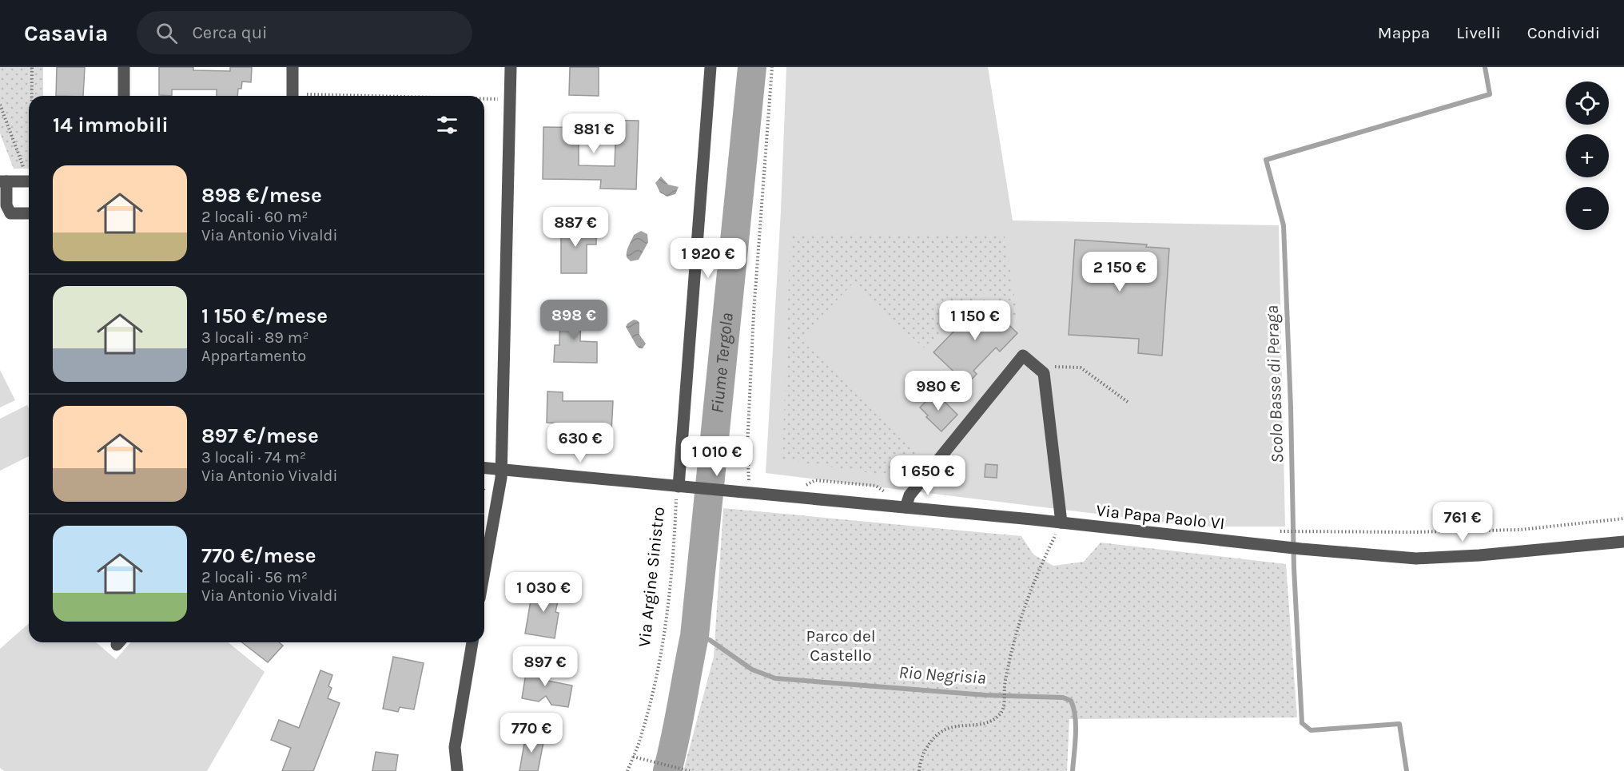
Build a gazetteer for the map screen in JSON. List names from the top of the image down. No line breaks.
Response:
{"streets":{"street":["Via Papa Paolo VI","Via Argine Sinistro"]},"crossings":[["Via Papa Paolo VI","Via Argine Sinistro"]],"water":["Fiume Tergola","Scolo Basse di Peraga","Rio Negrisia"],"parks":["Parco del Castello"],"page":{"header":"Casavia","search":"Cerca qui","nav":["Mappa","Livelli","Condividi"],"map_buttons":["+","−"],"heading":"14 immobili","price":["881 €","887 €","1 920 €","2 150 €","898 €","1 150 €","980 €","630 €","1 010 €","1 650 €","761 €","1 030 €","897 €","770 €"],"list":[{"name":"898 €/mese","note":"2 locali · 60 m² · Via Antonio Vivaldi"},{"name":"1 150 €/mese","note":"3 locali · 89 m² · Appartamento"},{"name":"897 €/mese","note":"3 locali · 74 m² · Via Antonio Vivaldi"},{"name":"770 €/mese","note":"2 locali · 56 m² · Via Antonio Vivaldi"}]}}
